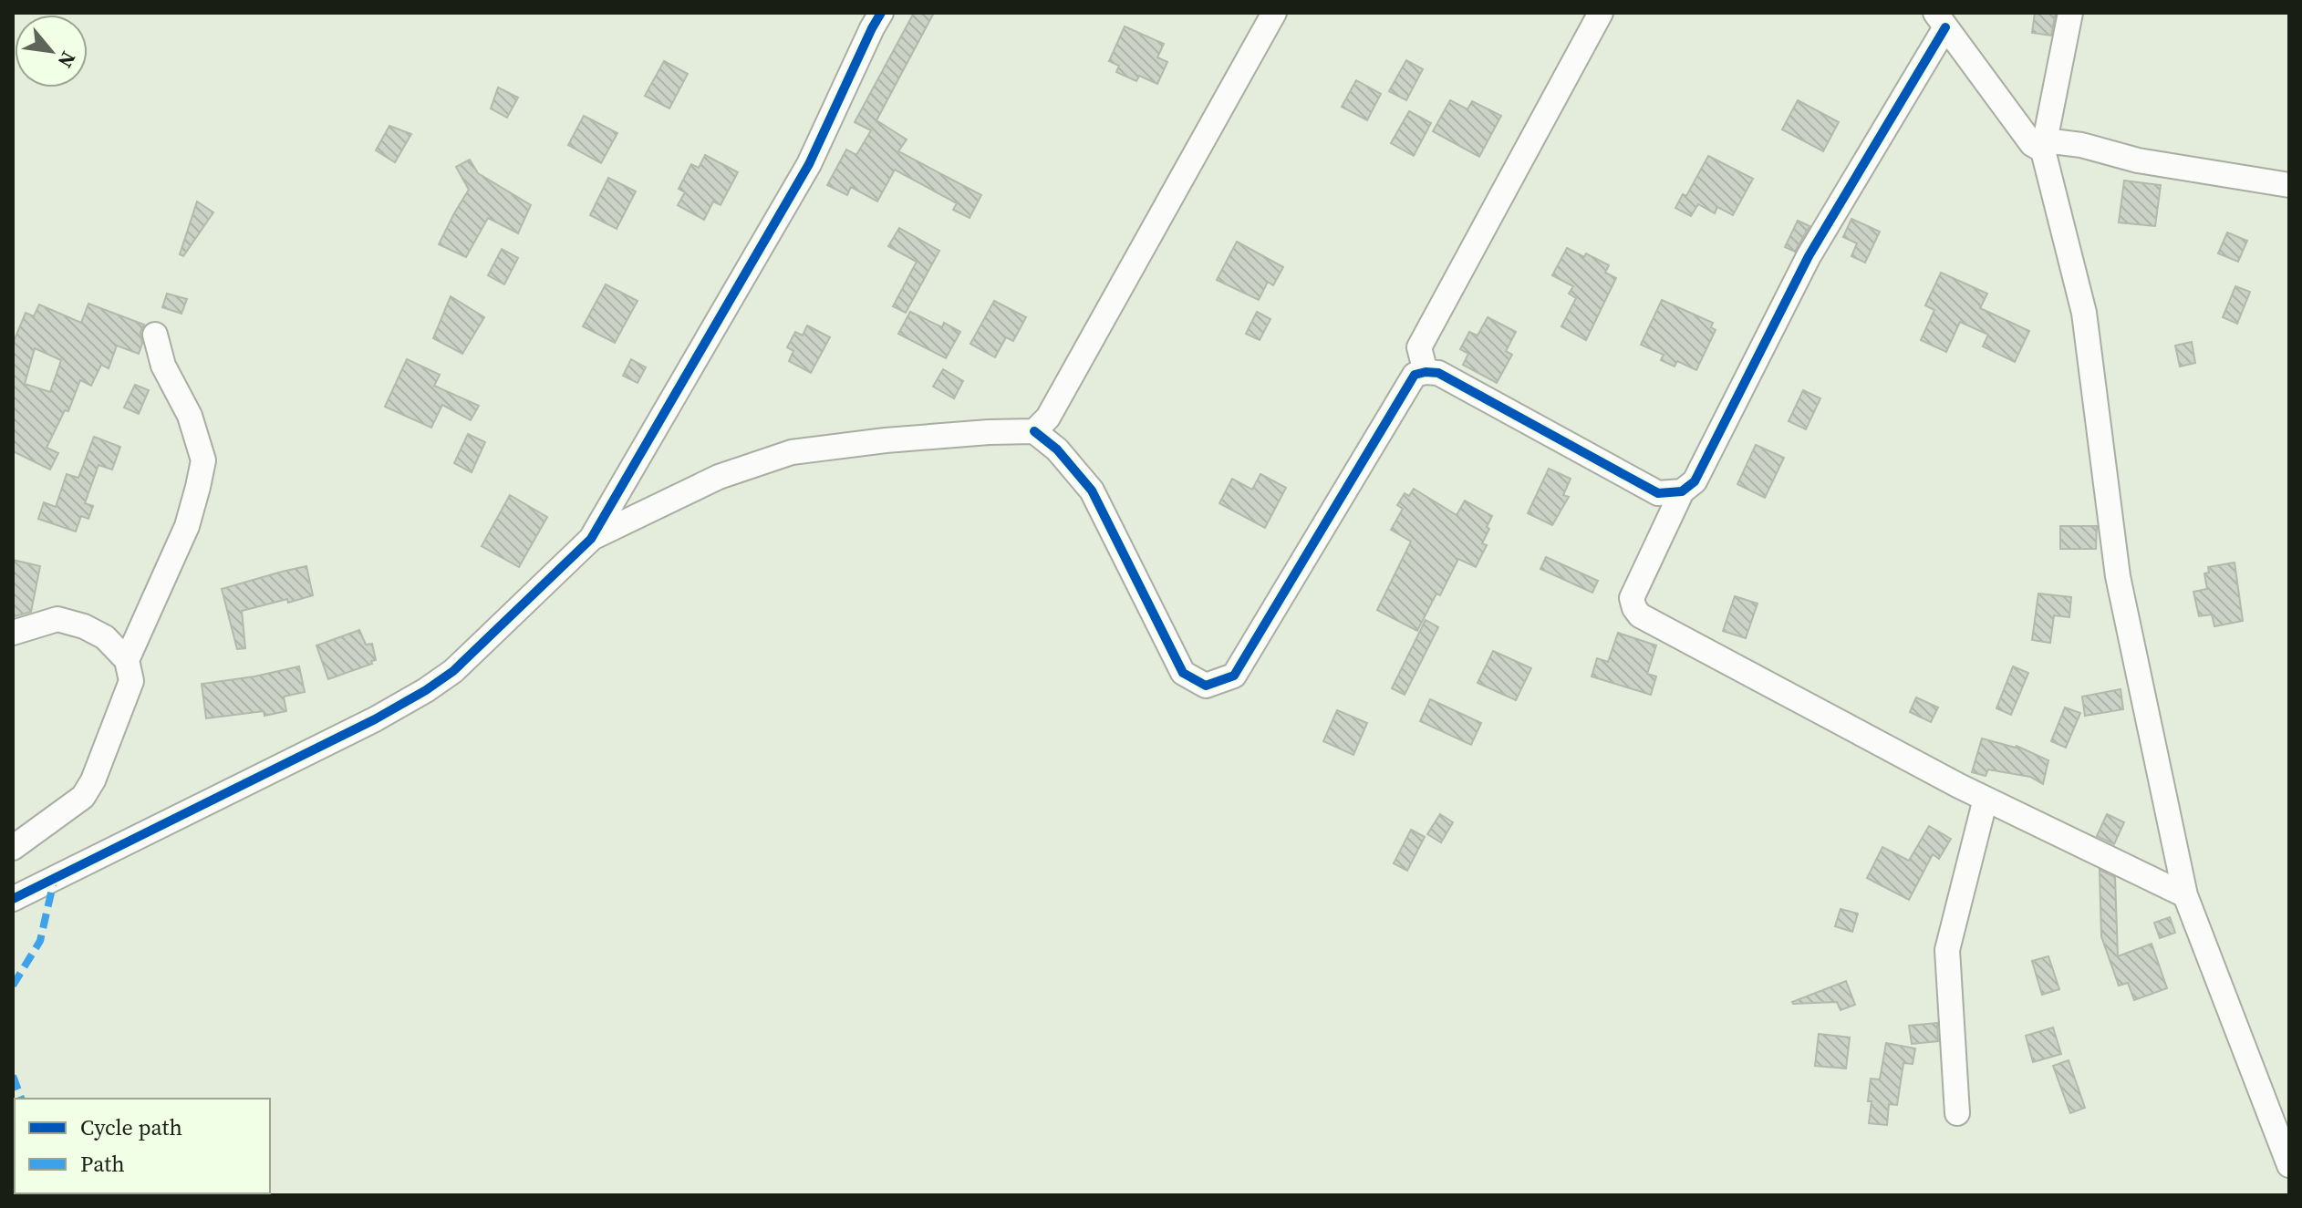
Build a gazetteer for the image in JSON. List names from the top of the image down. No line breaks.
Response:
{"legend":["Cycle path","Path"],"north":"bottom right"}
